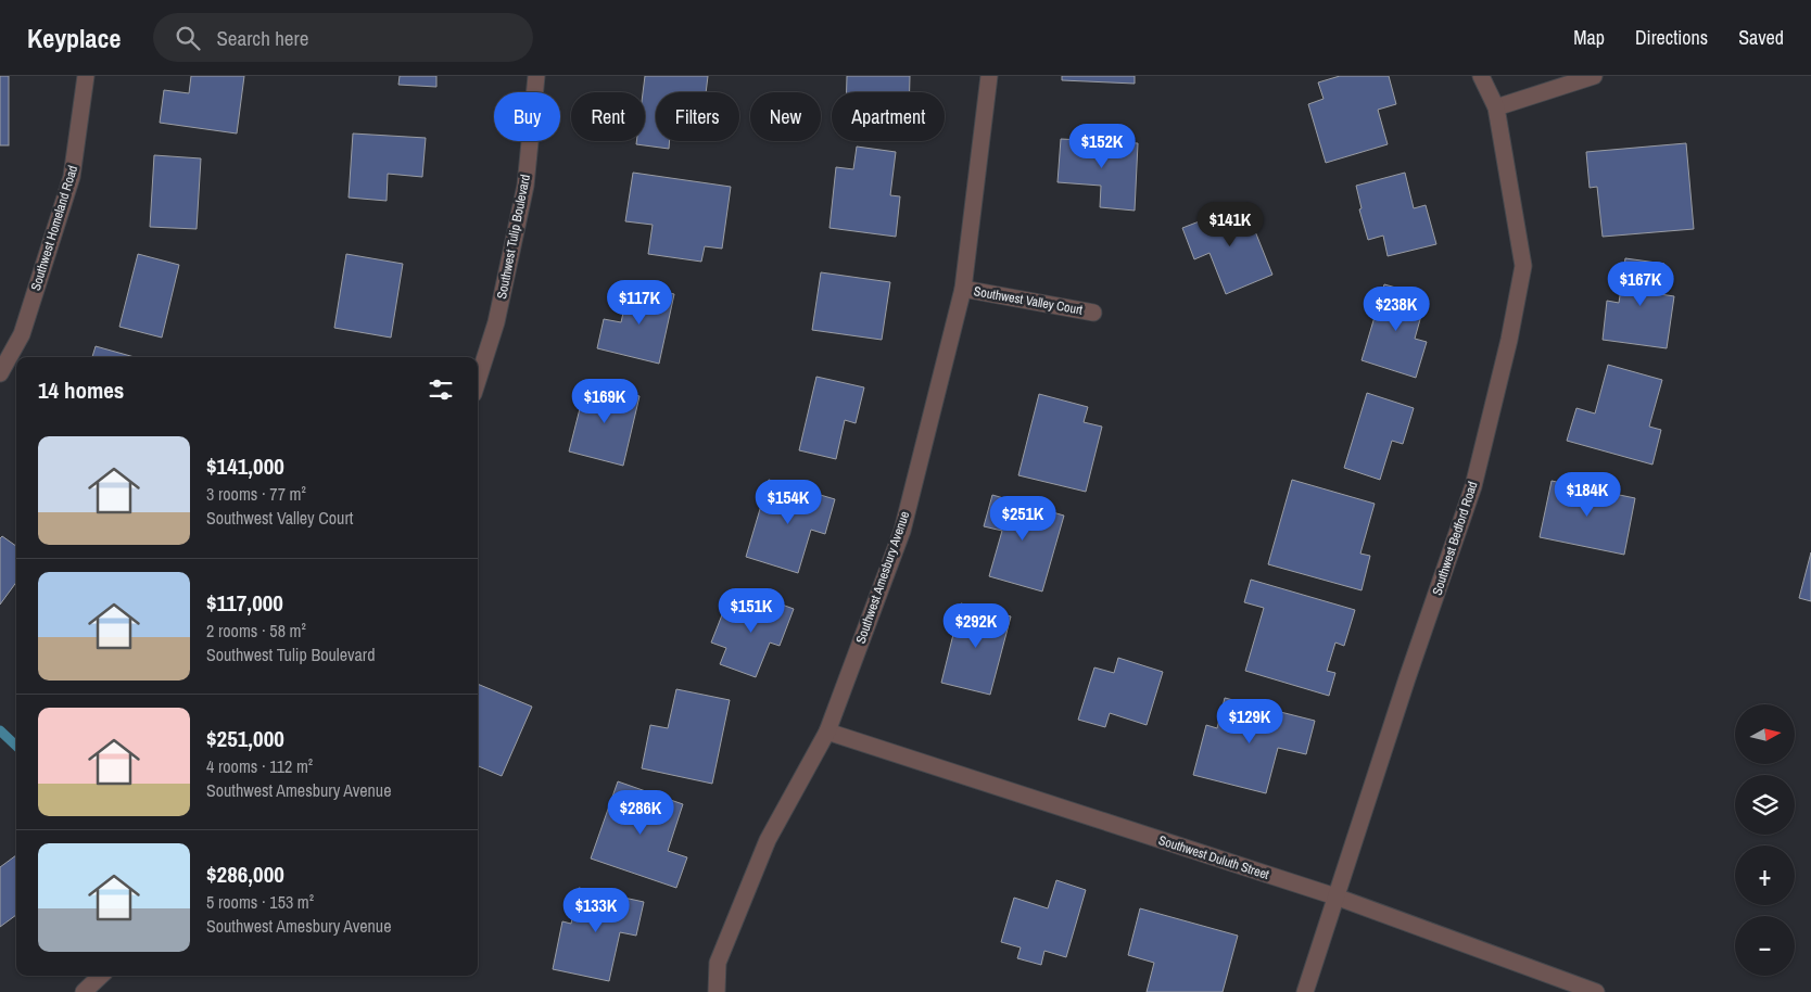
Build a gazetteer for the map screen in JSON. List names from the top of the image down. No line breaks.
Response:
{"streets":{"street":["Southwest Homeland Road","Southwest Tulip Boulevard","Southwest Valley Court","Southwest Bedford Road","Southwest Amesbury Avenue","Southwest Duluth Street"]},"crossings":[["Southwest Valley Court","Southwest Amesbury Avenue"],["Southwest Bedford Road","Southwest Duluth Street"],["Southwest Amesbury Avenue","Southwest Duluth Street"]],"north":"right","page":{"header":"Keyplace","search":"Search here","nav":["Map","Directions","Saved"],"chip":["Buy","Rent","Filters","New","Apartment"],"price":["$152K","$141K","$167K","$117K","$238K","$169K","$184K","$154K","$251K","$151K","$292K","$129K","$286K","$133K"],"heading":"14 homes","list":[{"name":"$141,000","note":"3 rooms · 77 m² · Southwest Valley Court"},{"name":"$117,000","note":"2 rooms · 58 m² · Southwest Tulip Boulevard"},{"name":"$251,000","note":"4 rooms · 112 m² · Southwest Amesbury Avenue"},{"name":"$286,000","note":"5 rooms · 153 m² · Southwest Amesbury Avenue"}],"map_buttons":["+","−"]}}
